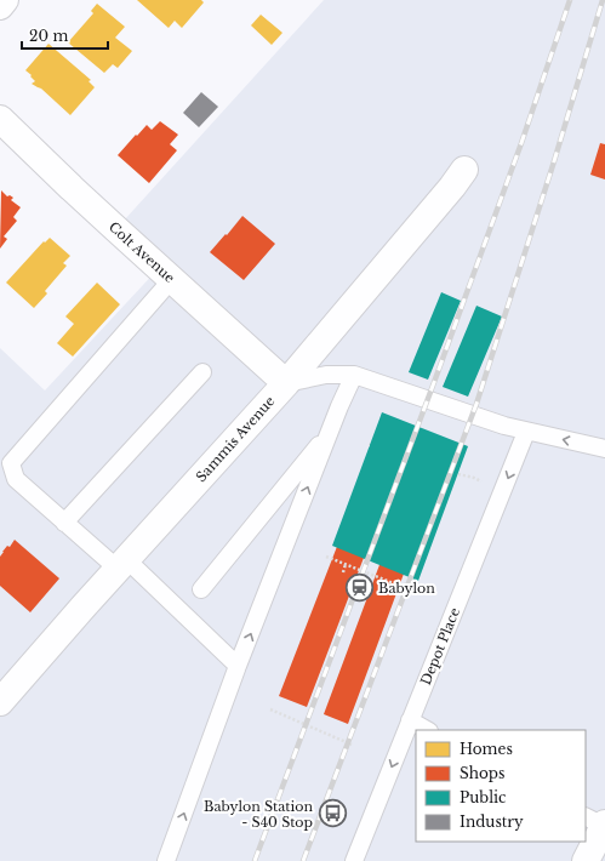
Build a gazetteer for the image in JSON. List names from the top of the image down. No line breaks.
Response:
{"streets":{"street":["Colt Avenue","Sammis Avenue"],"lane":["Depot Place"]},"crossings":[["Colt Avenue","Sammis Avenue"]],"one_way":["Depot Place"],"places":{"station":["Babylon"],"bus stop":["Babylon Station - S40 Stop"]},"legend":["Homes","Shops","Public","Industry"],"scale_bar":"20 m"}
